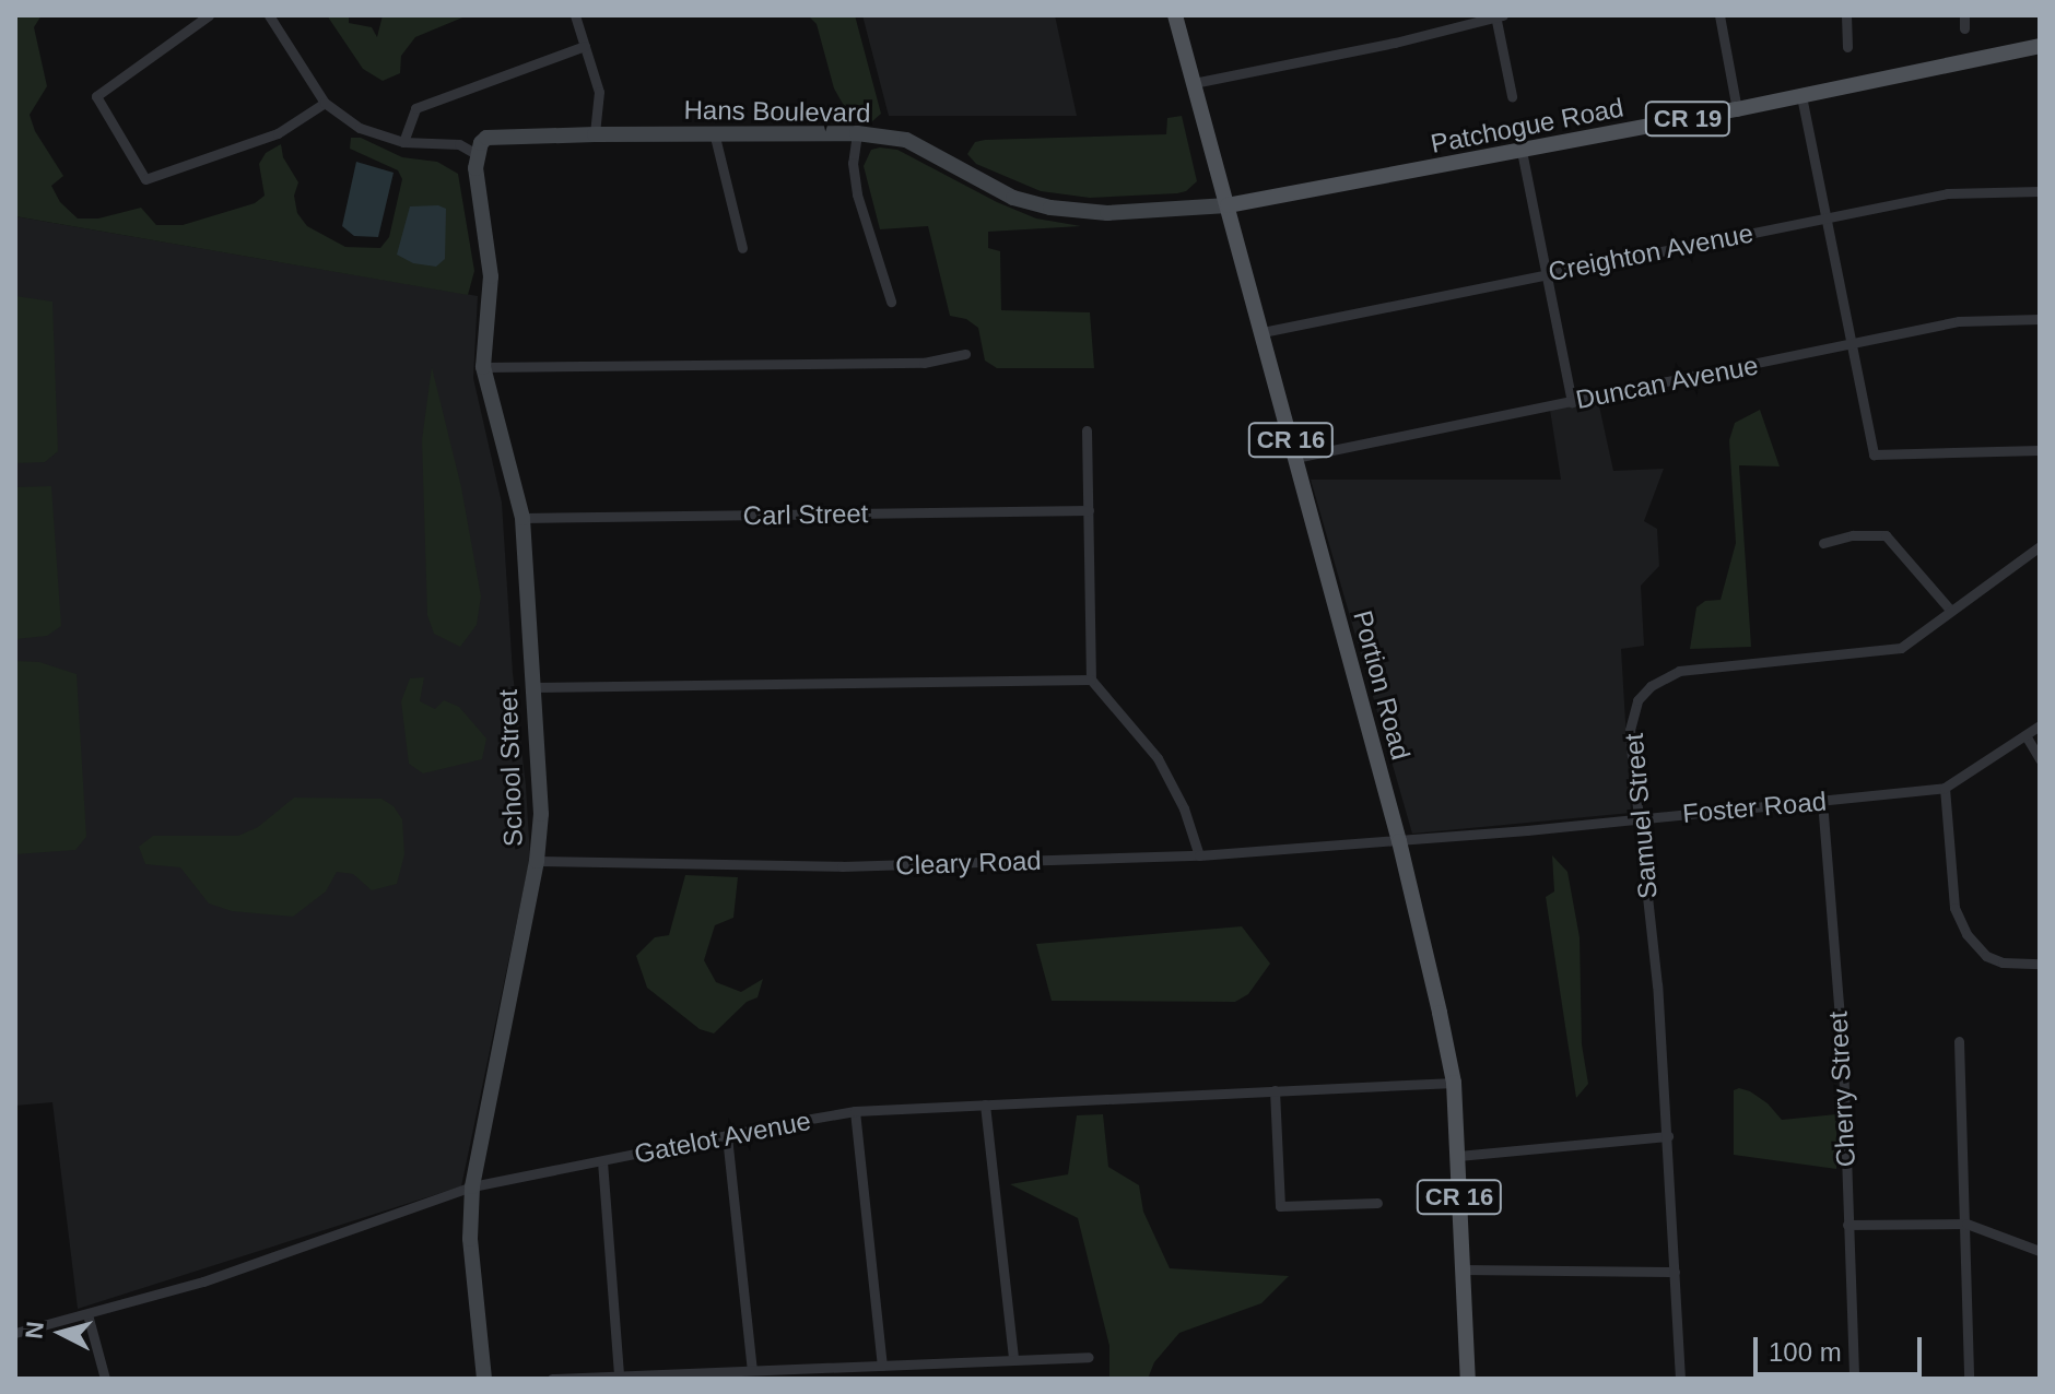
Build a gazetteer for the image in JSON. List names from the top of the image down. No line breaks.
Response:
{"streets":{"main road":["CR 19","Patchogue Road","CR 16","Portion Road"],"street":["Hans Boulevard","Creighton Avenue","Duncan Avenue","Carl Street","School Street","Foster Road","Samuel Street","Cleary Road","Cherry Street","Gatelot Avenue"]},"crossings":[["Hans Boulevard","Patchogue Road"],["Hans Boulevard","Portion Road"],["Hans Boulevard","School Street"],["Patchogue Road","Portion Road"],["Creighton Avenue","Portion Road"],["Duncan Avenue","Portion Road"],["Carl Street","School Street"],["Portion Road","Foster Road"],["Portion Road","Cleary Road"],["Portion Road","Gatelot Avenue"],["School Street","Cleary Road"],["School Street","Gatelot Avenue"],["Foster Road","Samuel Street"],["Foster Road","Cleary Road"],["Foster Road","Cherry Street"]],"scale_bar":"100 m","north":"left"}
